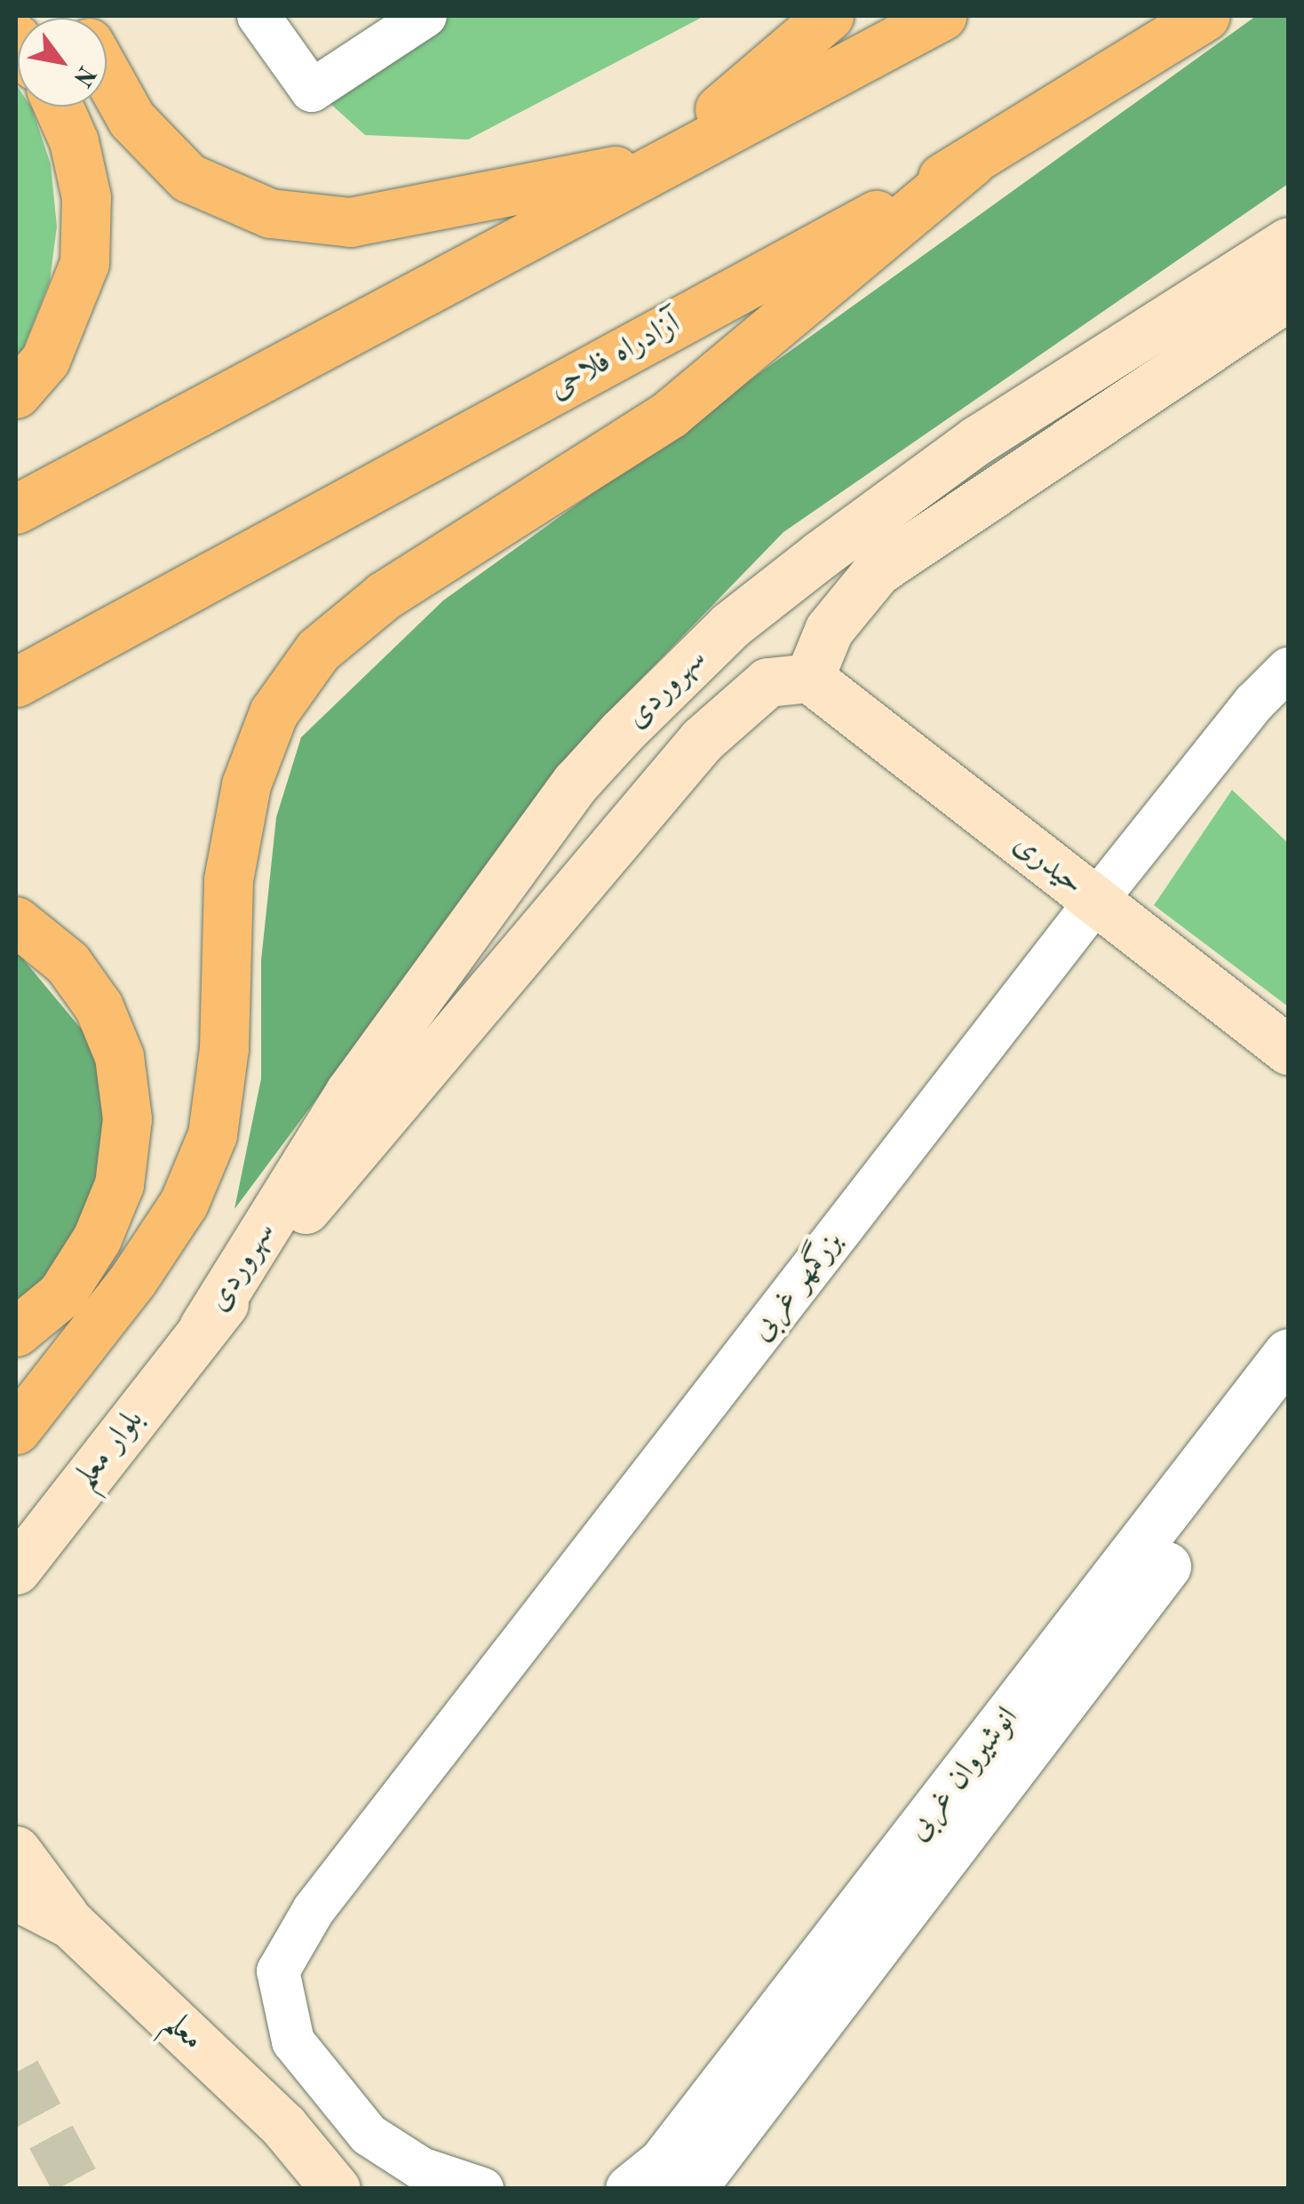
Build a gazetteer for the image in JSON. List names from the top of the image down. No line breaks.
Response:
{"streets":{"highway":["آزادراه فلاحی"],"main road":["سهروردی","حیدری","بلوار معلم","معلم"],"street":["بزرگمهر غربی","انوشیروان غربی"]},"crossings":[["سهروردی","حیدری"],["سهروردی","بلوار معلم"],["حیدری","بزرگمهر غربی"]],"north":"bottom right"}
